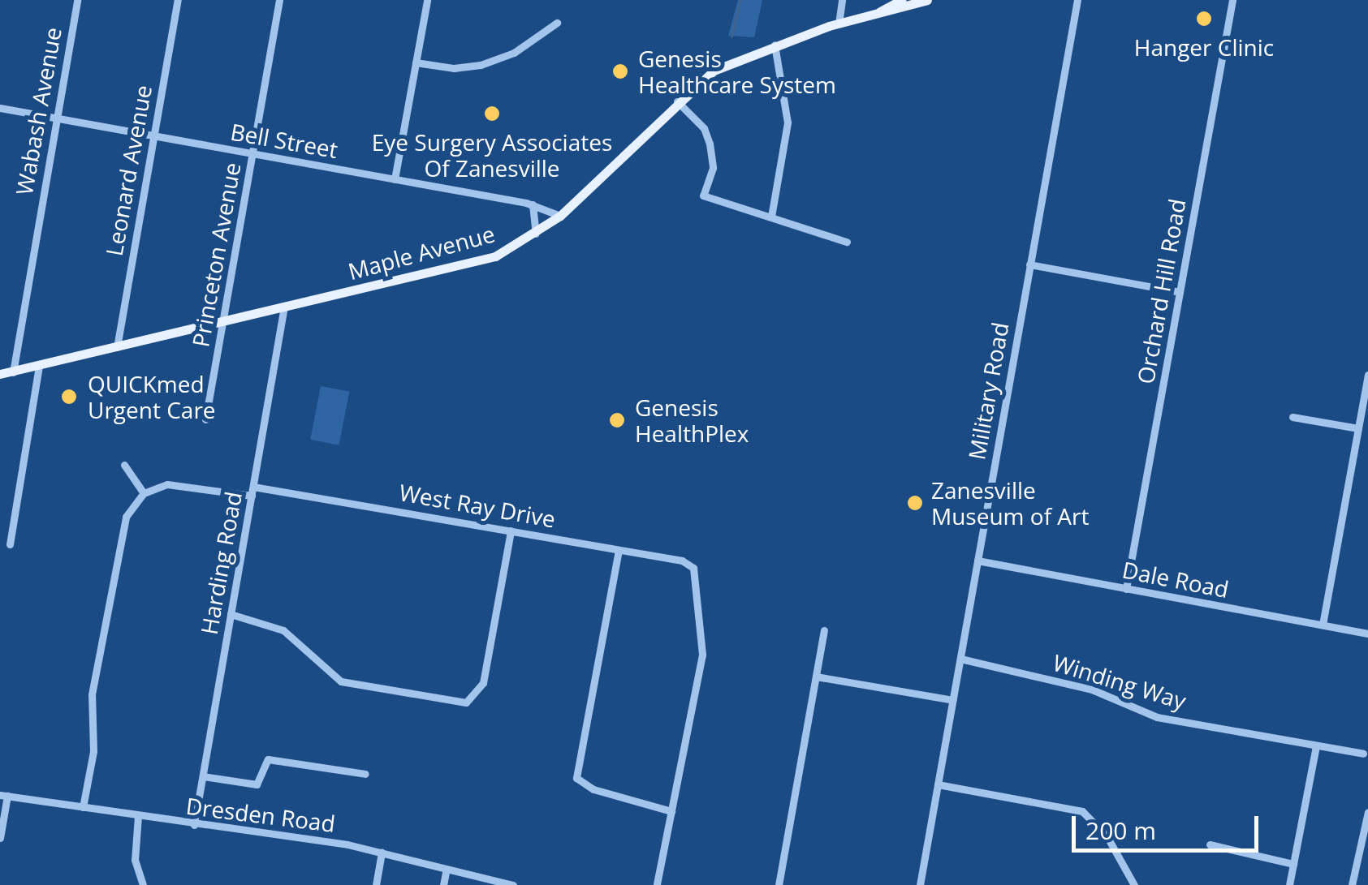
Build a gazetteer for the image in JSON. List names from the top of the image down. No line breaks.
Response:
{"streets":{"main road":["Maple Avenue"],"street":["Wabash Avenue","Bell Street","Leonard Avenue","Princeton Avenue","Orchard Hill Road","Military Road","West Ray Drive","Harding Road","Dale Road","Winding Way","Dresden Road"]},"crossings":[["Wabash Avenue","Bell Street"],["Wabash Avenue","Maple Avenue"],["Bell Street","Leonard Avenue"],["Bell Street","Maple Avenue"],["Bell Street","Princeton Avenue"],["Leonard Avenue","Maple Avenue"],["Maple Avenue","Princeton Avenue"],["Maple Avenue","Harding Road"],["Orchard Hill Road","Dale Road"],["Military Road","Dale Road"],["Military Road","Winding Way"],["West Ray Drive","Harding Road"],["Harding Road","Dresden Road"]],"places":["Hanger Clinic","Genesis Healthcare System","Eye Surgery Associates Of Zanesville","QUICKmed Urgent Care","Genesis HealthPlex","Zanesville Museum of Art"],"scale_bar":"200 m"}
